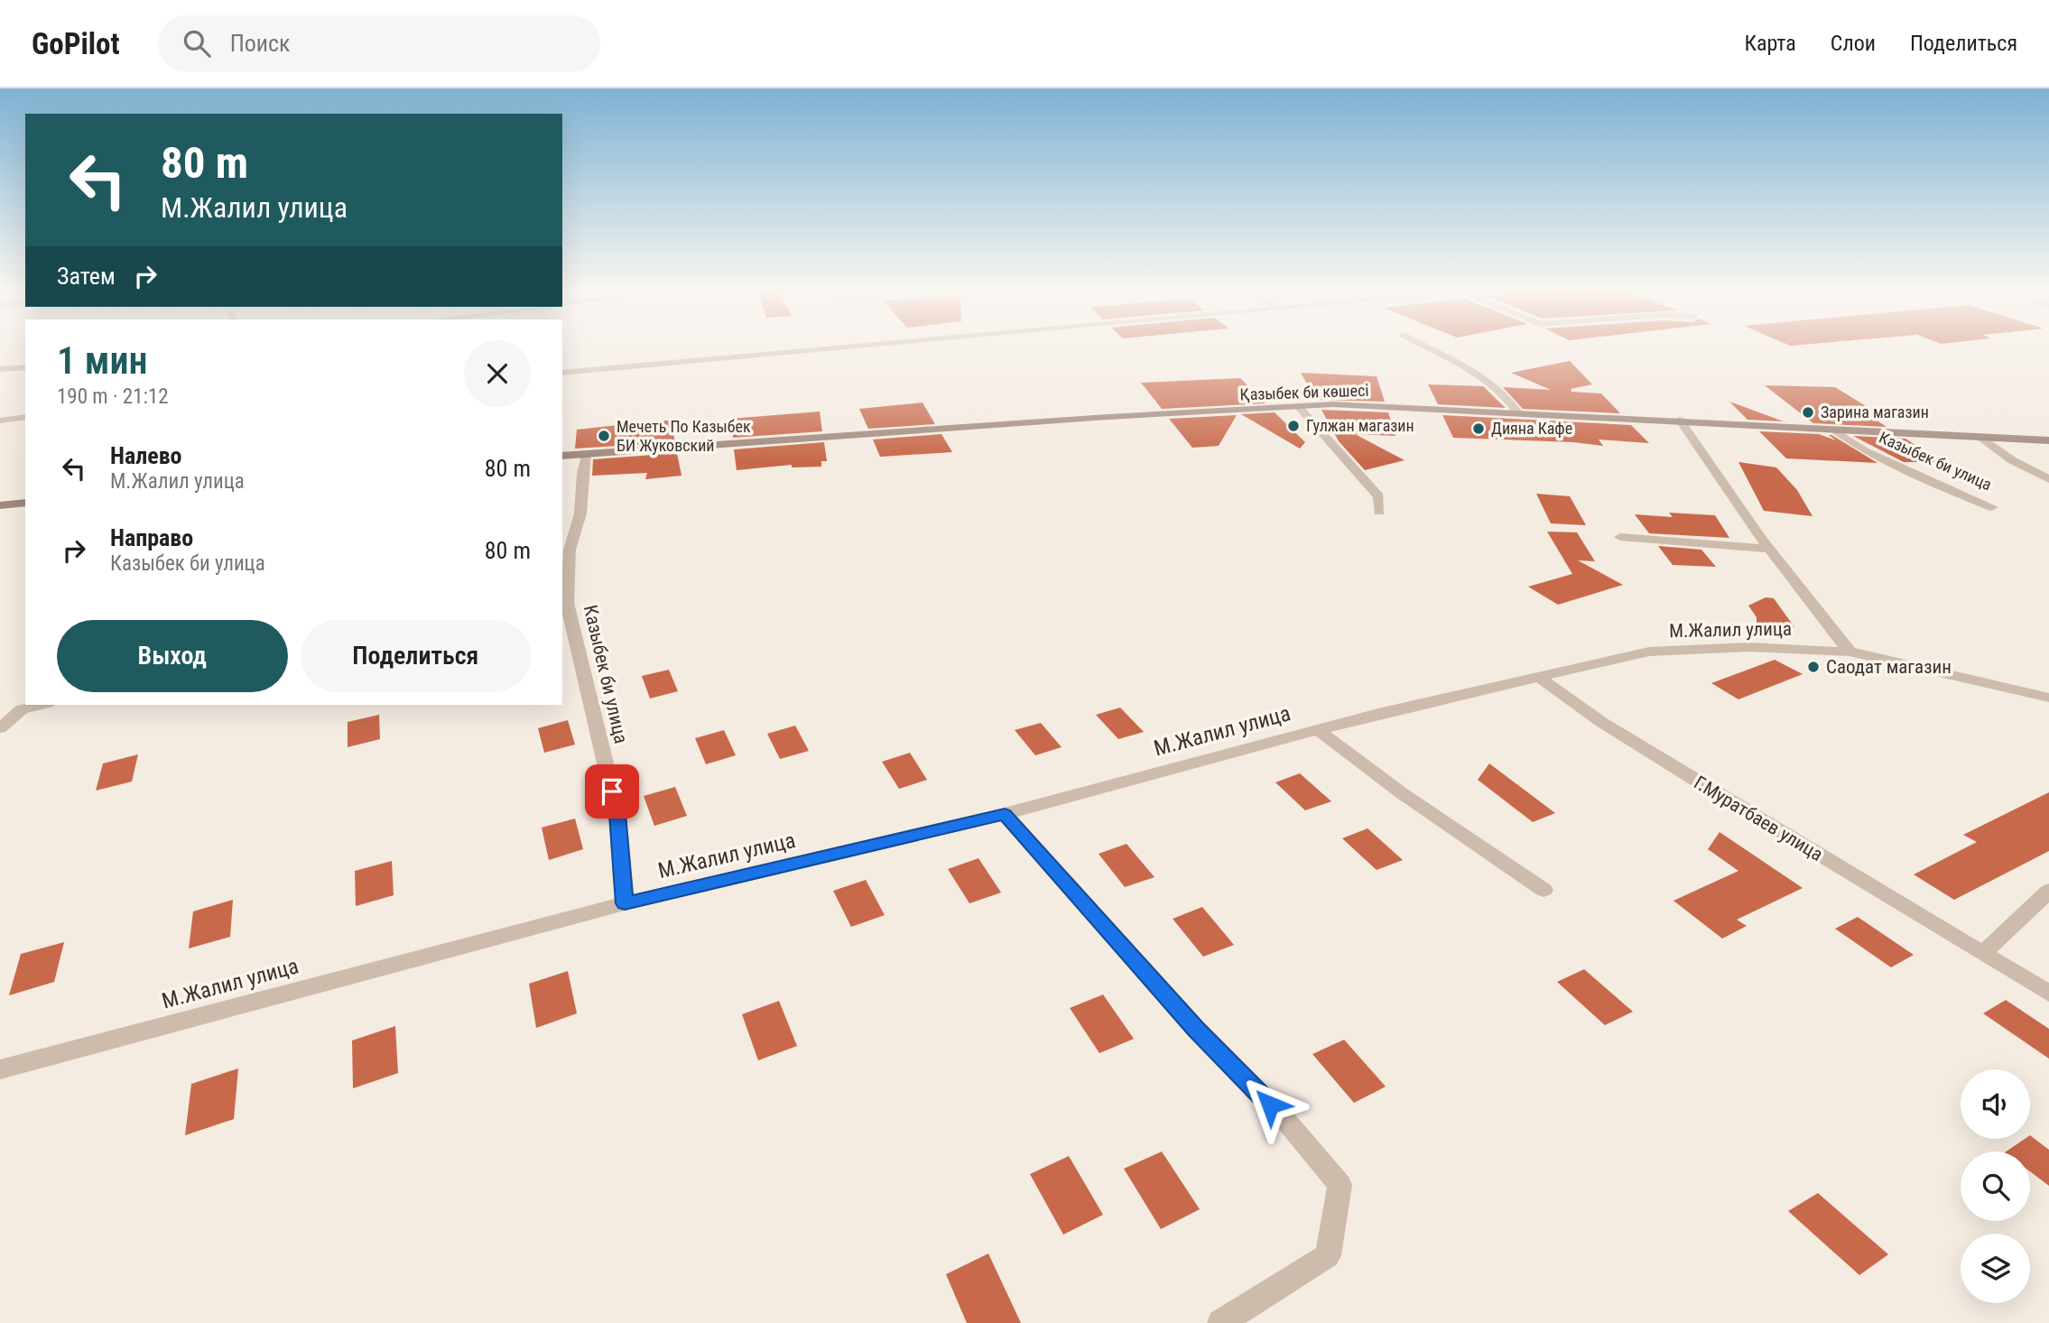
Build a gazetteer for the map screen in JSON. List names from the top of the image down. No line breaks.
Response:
{"streets":{"main road":["Қазыбек би көшесі"],"street":["Казыбек би улица","М.Жалил улица","Г.Муратбаев улица"]},"crossings":[["Қазыбек би көшесі","Казыбек би улица"],["Қазыбек би көшесі","М.Жалил улица"],["Казыбек би улица","М.Жалил улица"],["М.Жалил улица","Г.Муратбаев улица"]],"places":["Зарина магазин","Гулжан магазин","Дияна Кафе","Мечеть По Казыбек БИ Жуковский","Саодат магазин"],"page":{"header":"GoPilot","search":"Поиск","nav":["Карта","Слои","Поделиться"],"turn":["80 m","М.Жалил улица"],"then":"Затем","heading":["1 мин","190 m · 21:12"],"list":[{"name":"Налево","note":"М.Жалил улица","value":"80 m"},{"name":"Направо","note":"Казыбек би улица","value":"80 m"}],"buttons":["Выход","Поделиться"]}}
